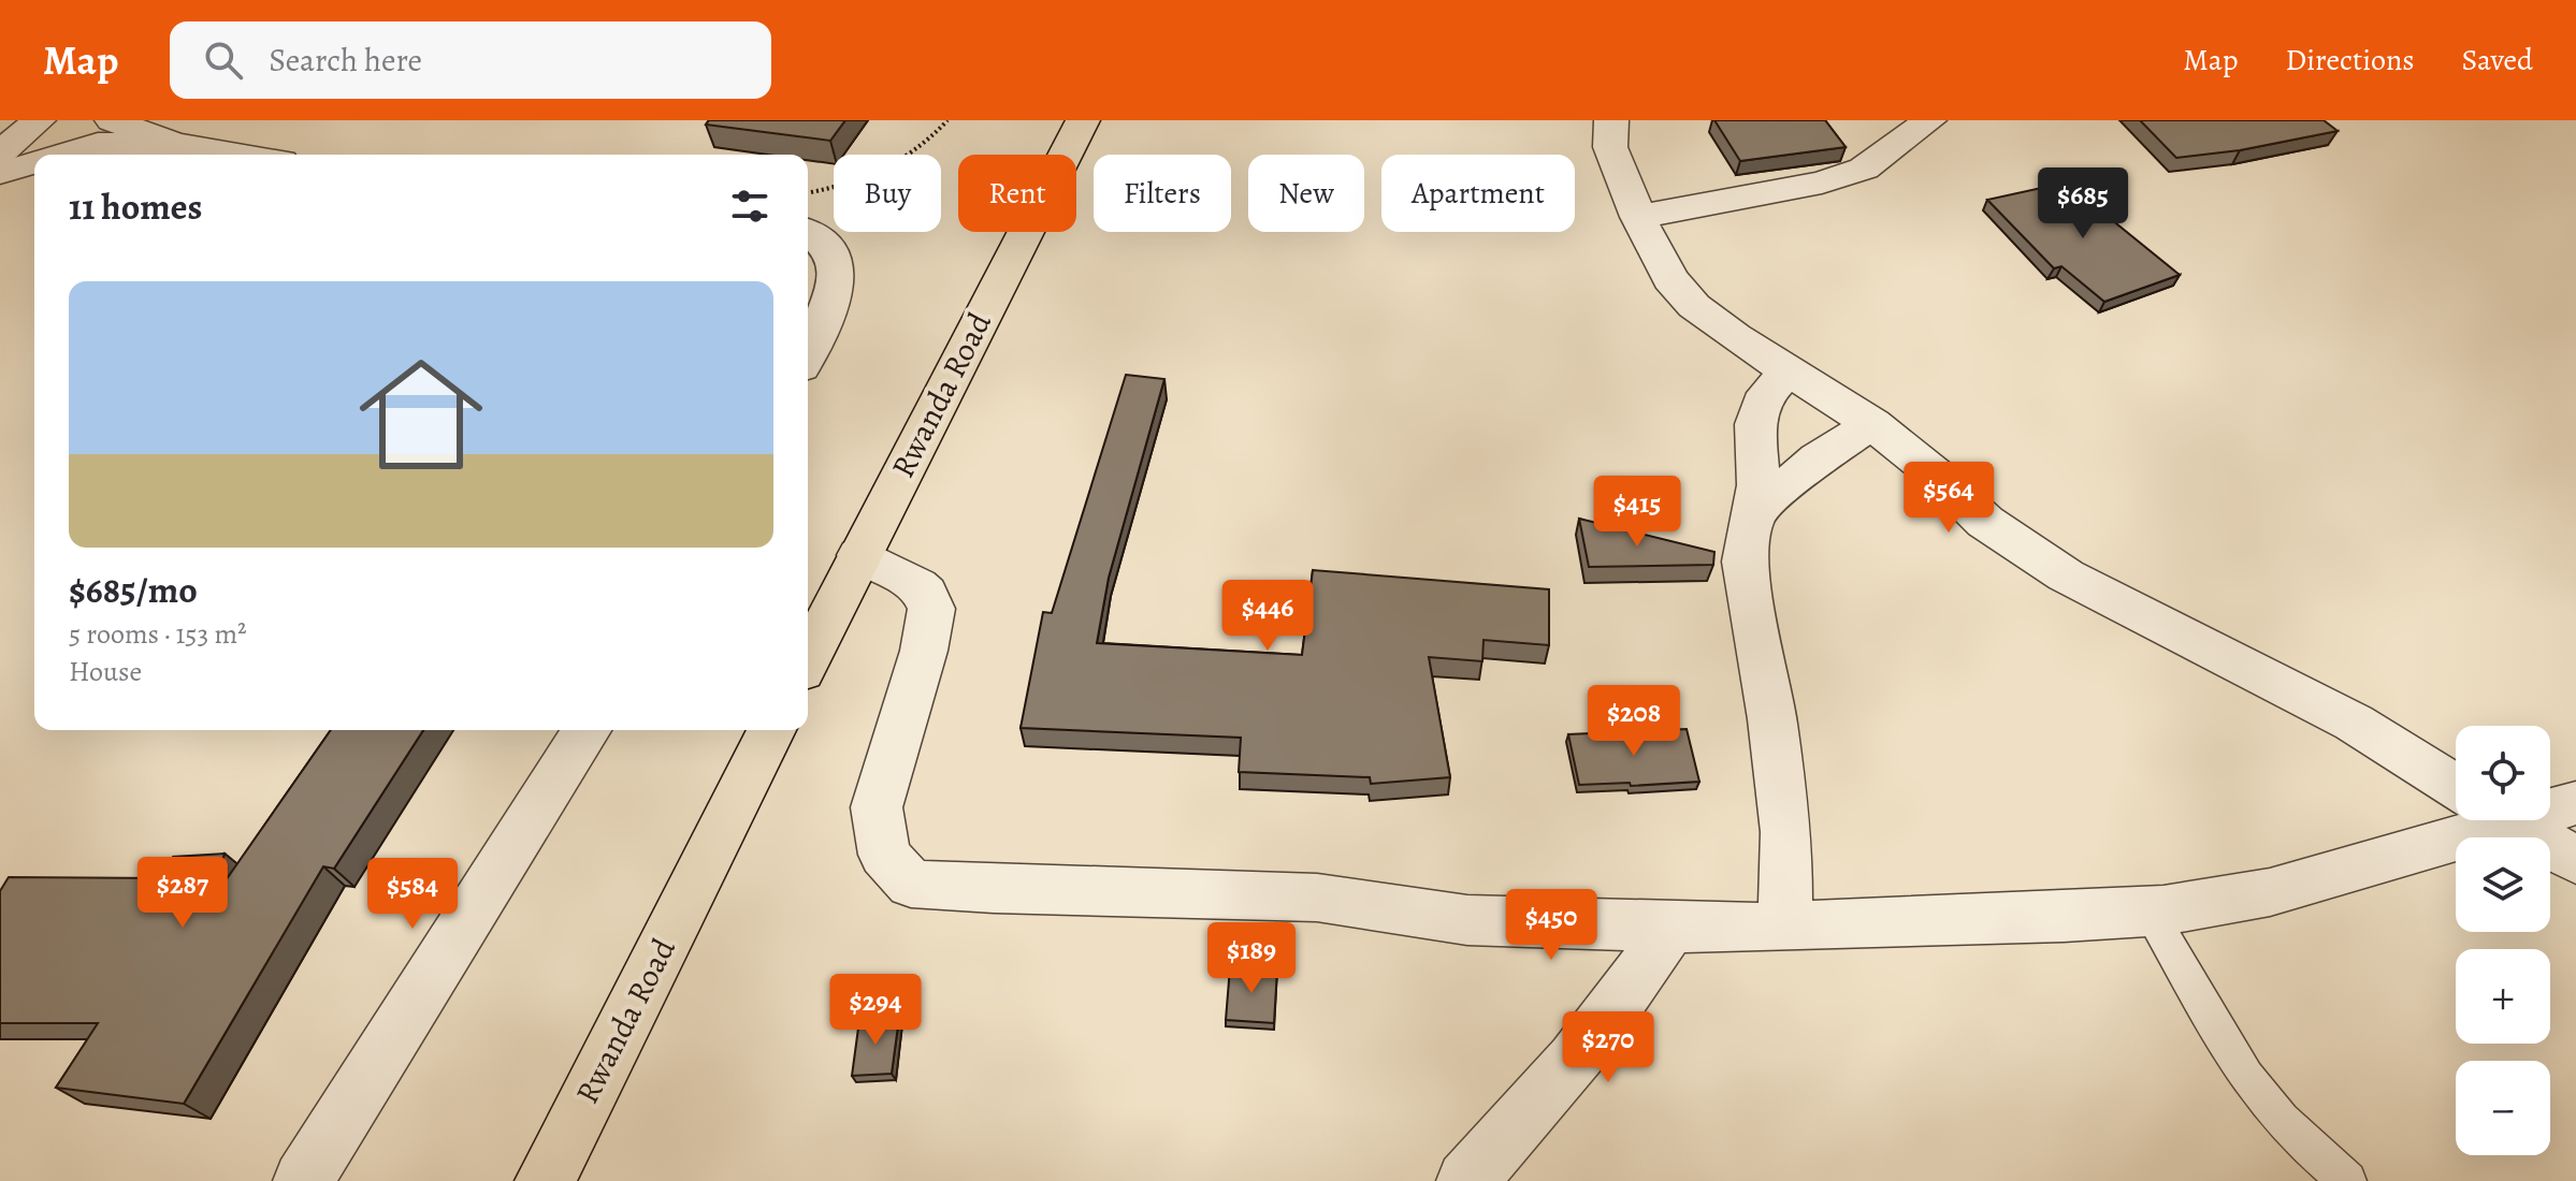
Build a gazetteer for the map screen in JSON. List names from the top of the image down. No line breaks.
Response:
{"streets":{"highway":["Rwanda Road"]},"page":{"header":"Map","search":"Search here","nav":["Map","Directions","Saved"],"chip":["Buy","Rent","Filters","New","Apartment"],"heading":"11 homes","price":["$685","$564","$415","$446","$208","$287","$584","$450","$189","$294","$270"],"list":[{"name":"$685/mo","note":"5 rooms · 153 m² · House"}],"map_buttons":["+","−"]}}
